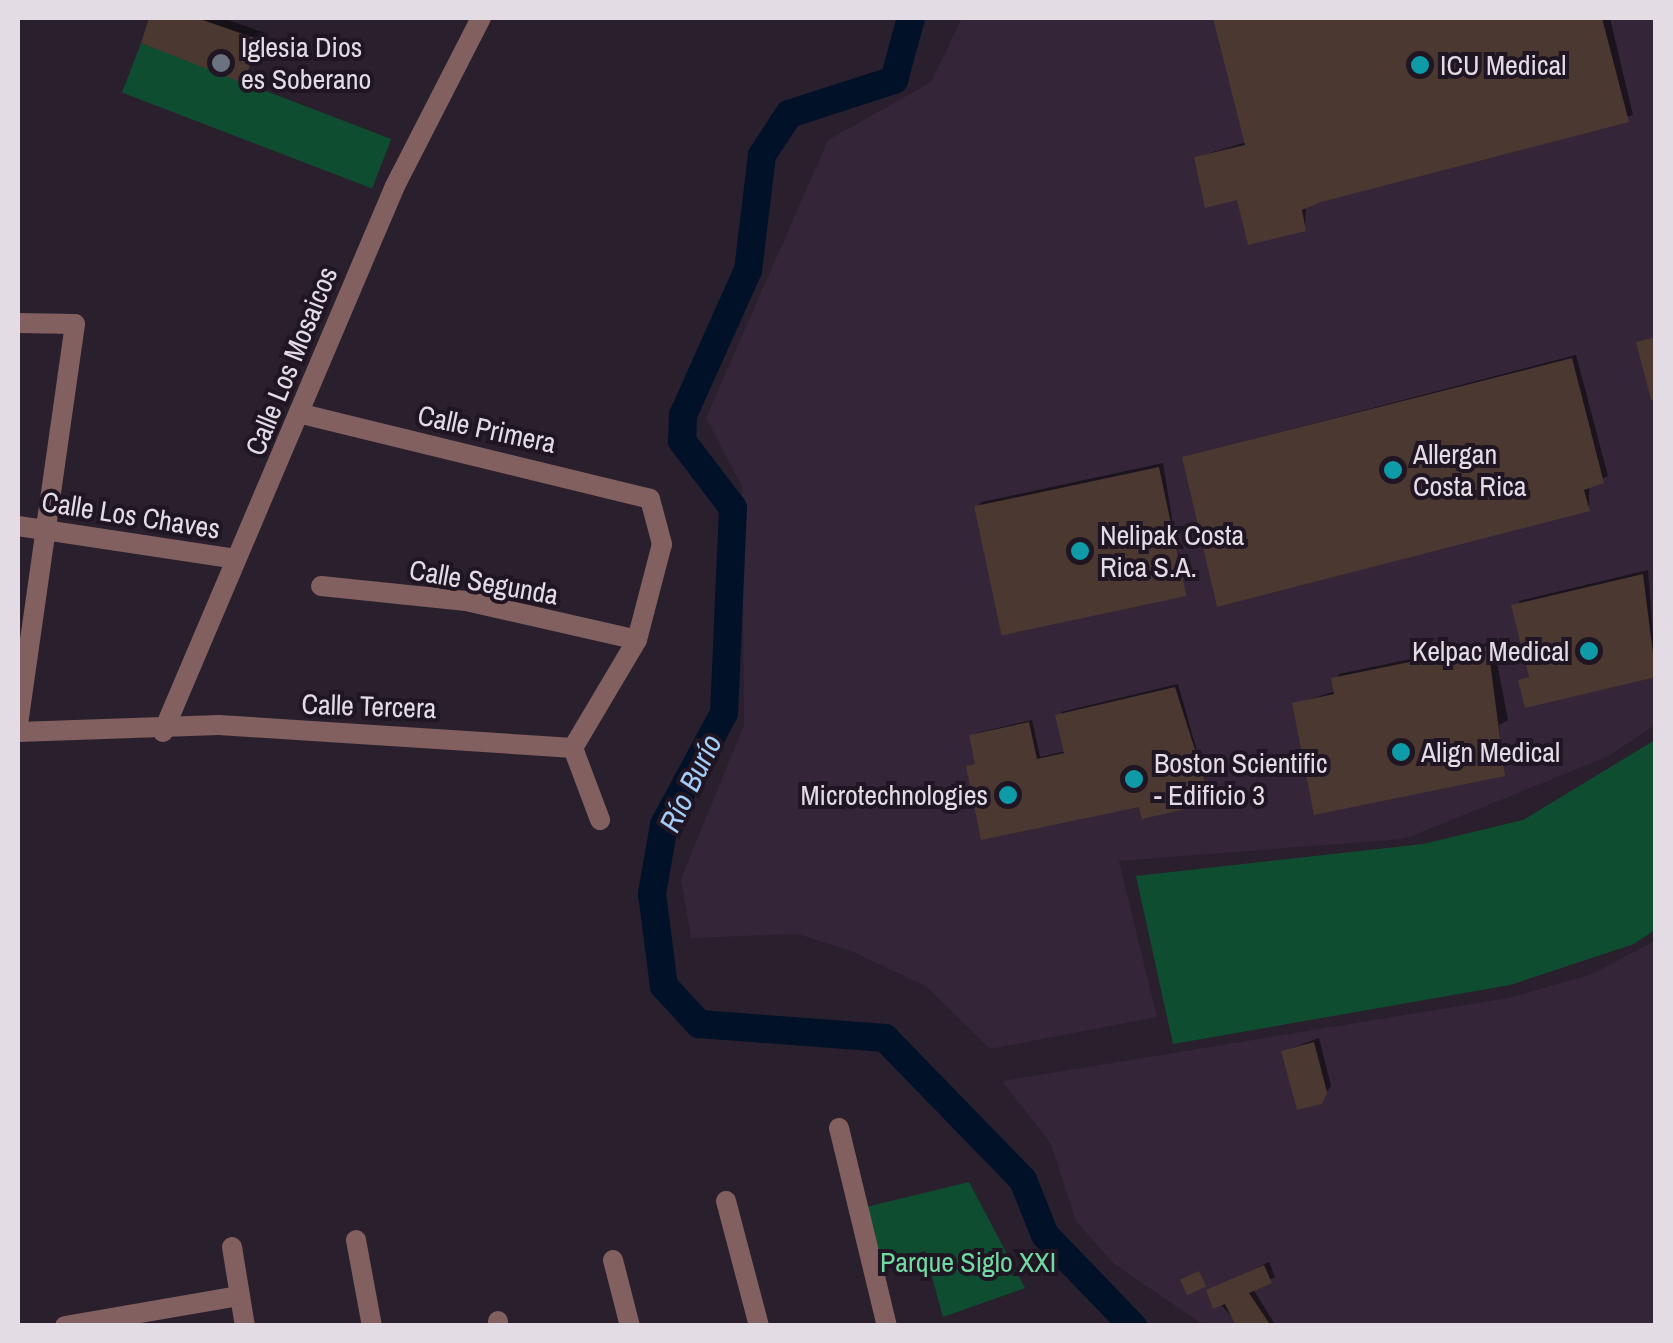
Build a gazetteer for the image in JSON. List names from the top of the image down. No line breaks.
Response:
{"streets":{"street":["Calle Los Mosaicos","Calle Primera","Calle Los Chaves","Calle Segunda","Calle Tercera"]},"crossings":[["Calle Los Mosaicos","Calle Primera"],["Calle Los Mosaicos","Calle Los Chaves"],["Calle Los Mosaicos","Calle Tercera"],["Calle Primera","Calle Segunda"]],"water":["Río Burío"],"parks":["Parque Siglo XXI"],"places":["Iglesia Dios es Soberano","ICU Medical","Allergan Costa Rica","Nelipak Costa Rica S.A.","Kelpac Medical","Align Medical","Boston Scientific - Edificio 3","Microtechnologies"]}
